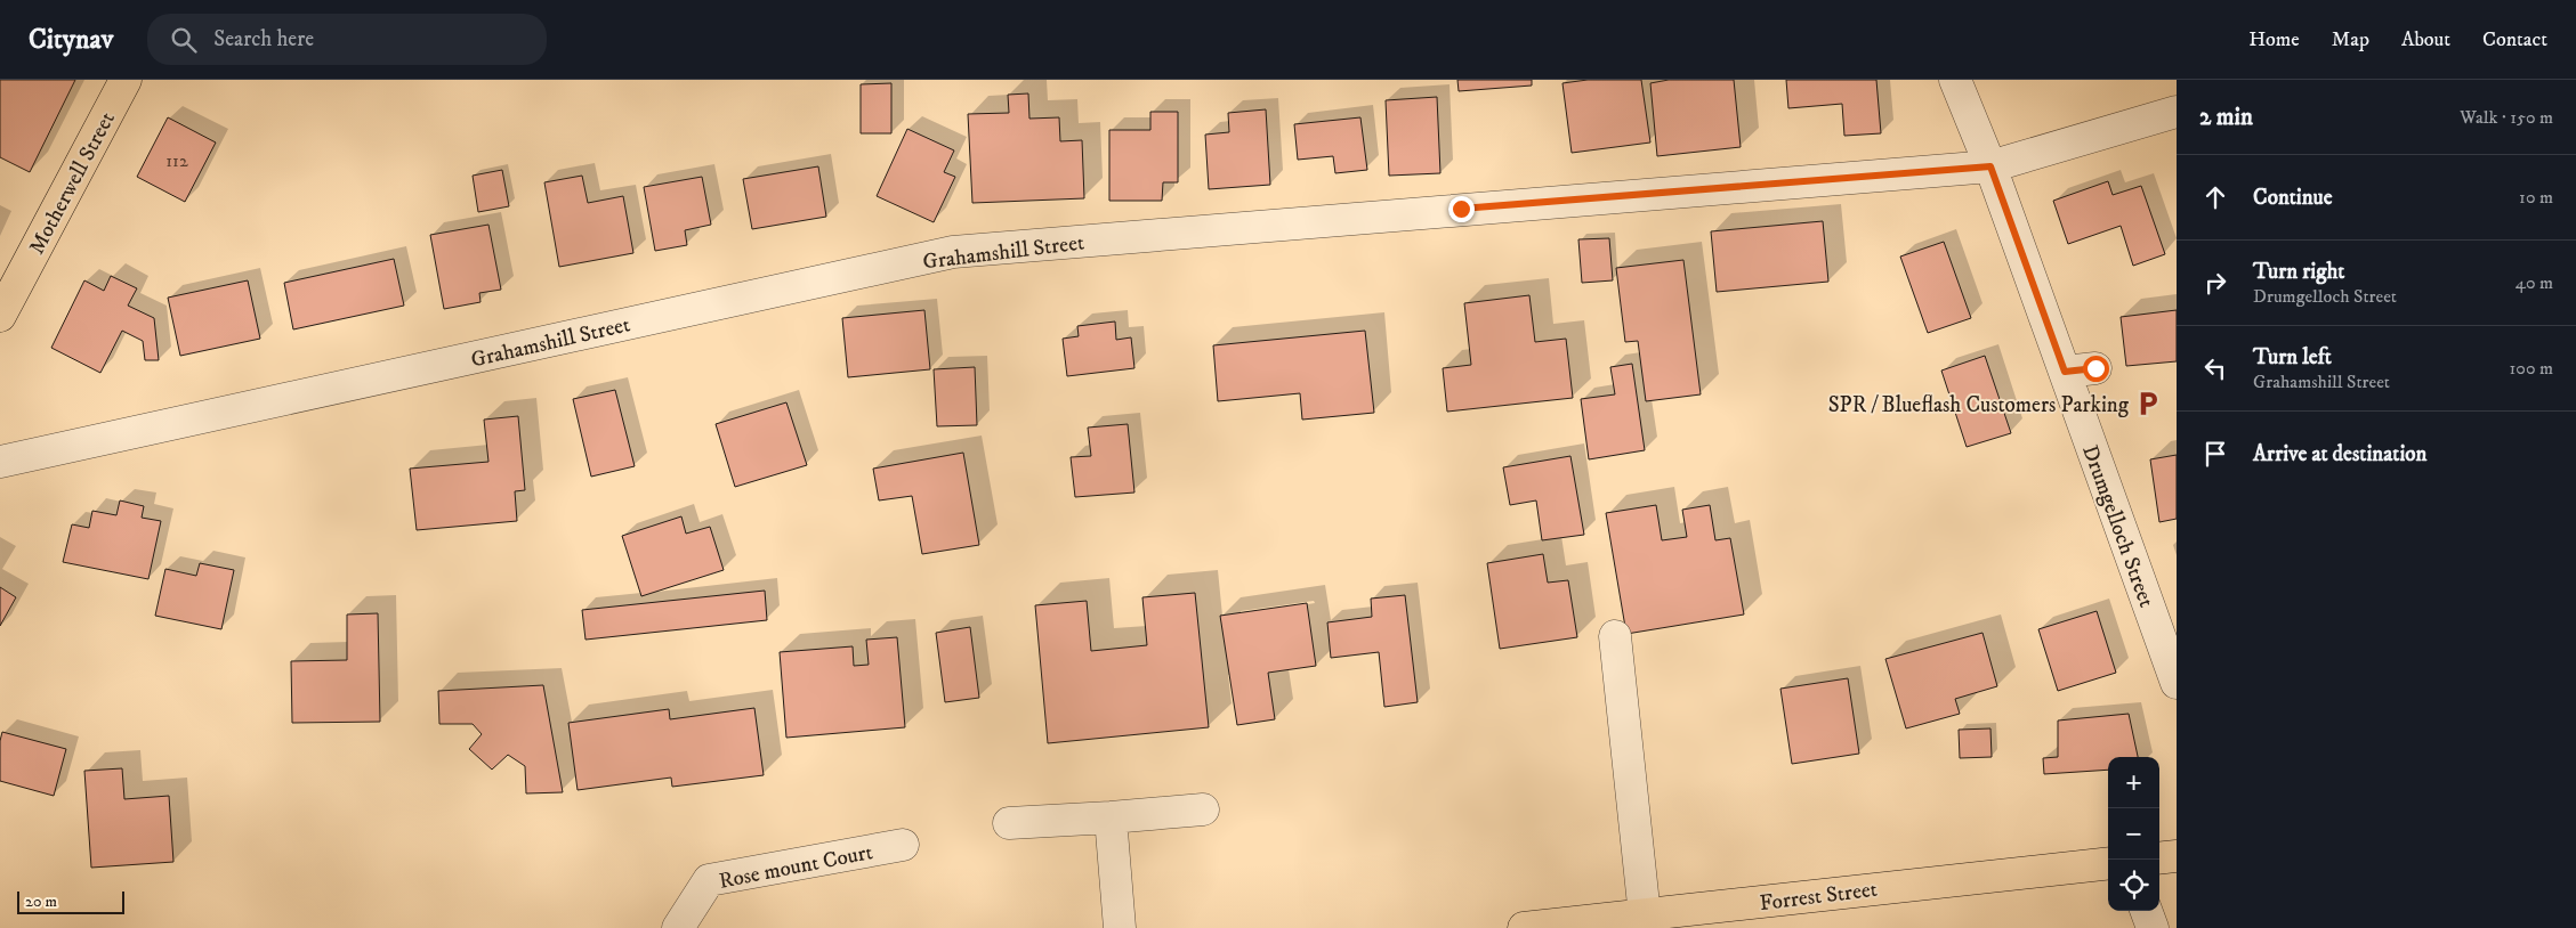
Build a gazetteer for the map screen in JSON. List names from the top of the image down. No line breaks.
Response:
{"streets":{"main road":["Motherwell Street","Forrest Street"],"street":["Grahamshill Street","Drumgelloch Street","Rose mount Court"]},"crossings":[["Grahamshill Street","Drumgelloch Street"]],"places":{"parking":["SPR / Blueflash Customers Parking"]},"house_numbers":["112"],"scale_bar":"20 m","page":{"header":"Citynav","search":"Search here","nav":["Home","Map","About","Contact"],"heading":["2 min","Walk · 150 m"],"list":[["Continue","10 m"],["Turn right","Drumgelloch Street","40 m"],["Turn left","Grahamshill Street","100 m"],"Arrive at destination"],"map_buttons":["+","−"],"scale":"20 m"}}
